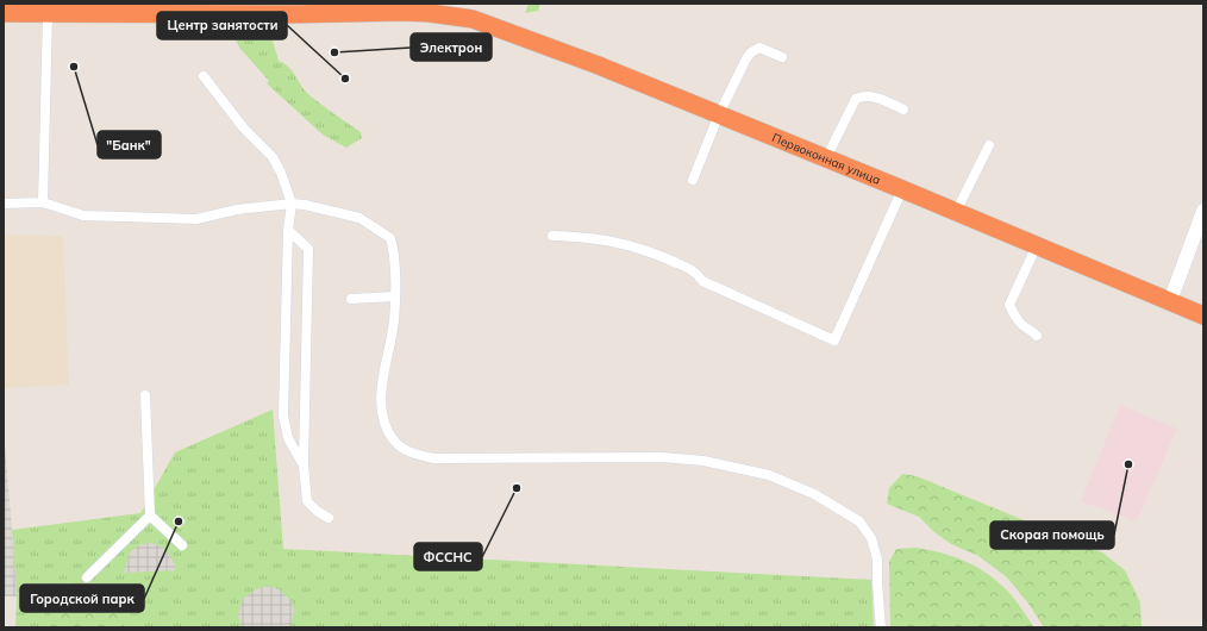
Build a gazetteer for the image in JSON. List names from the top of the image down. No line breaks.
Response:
{"streets":{"highway":["Первоконная улица"]},"places":["Электрон","\"Банк\"","Центр занятости","Скорая помощь","ФССНС","Городской парк"]}
